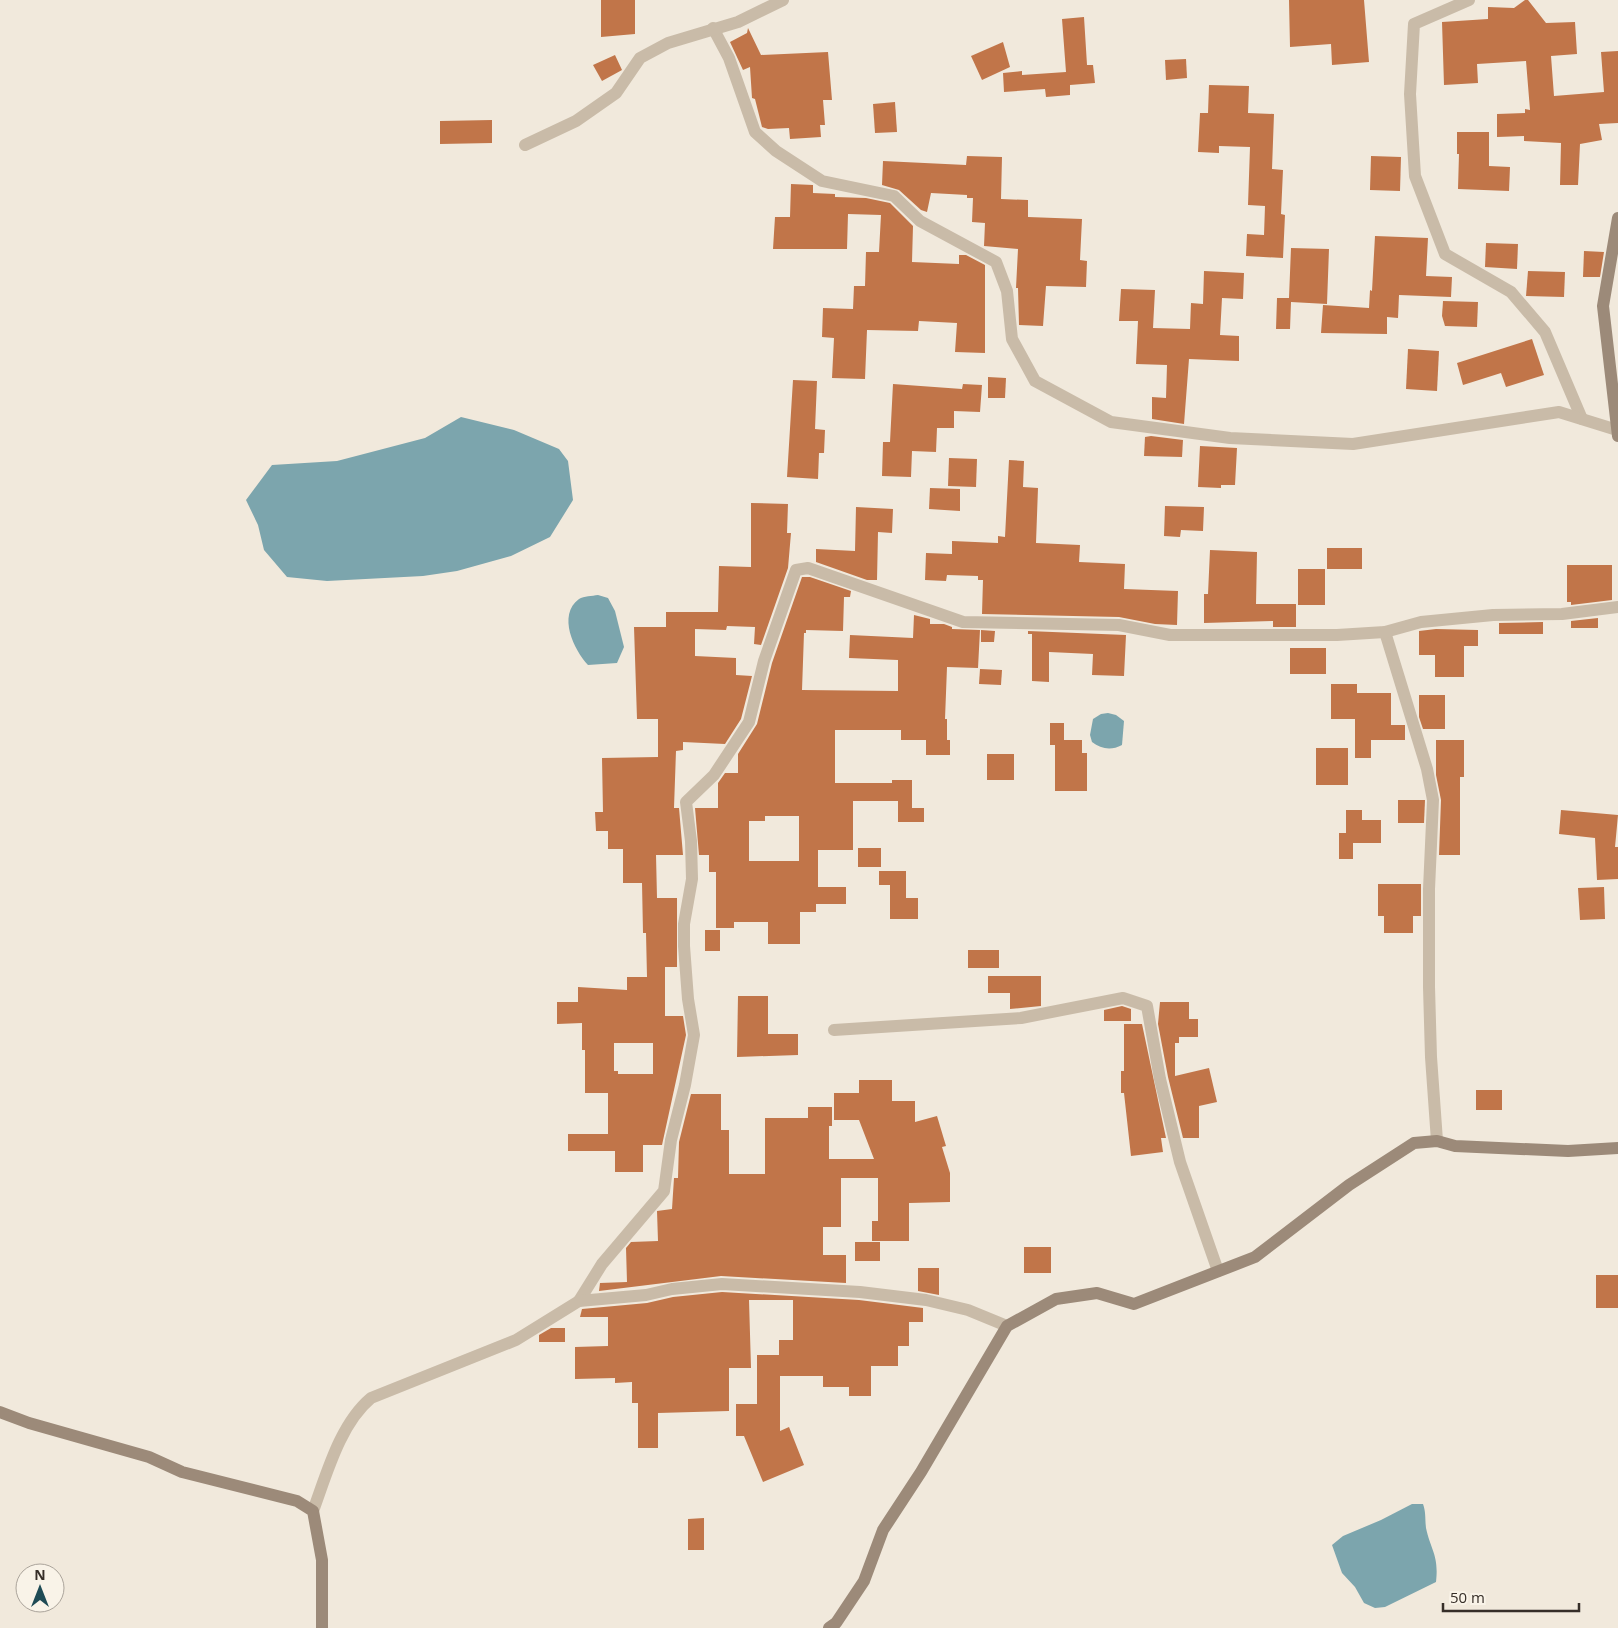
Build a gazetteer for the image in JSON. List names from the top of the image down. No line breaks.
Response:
{"scale_bar":"50 m","north":"top"}
